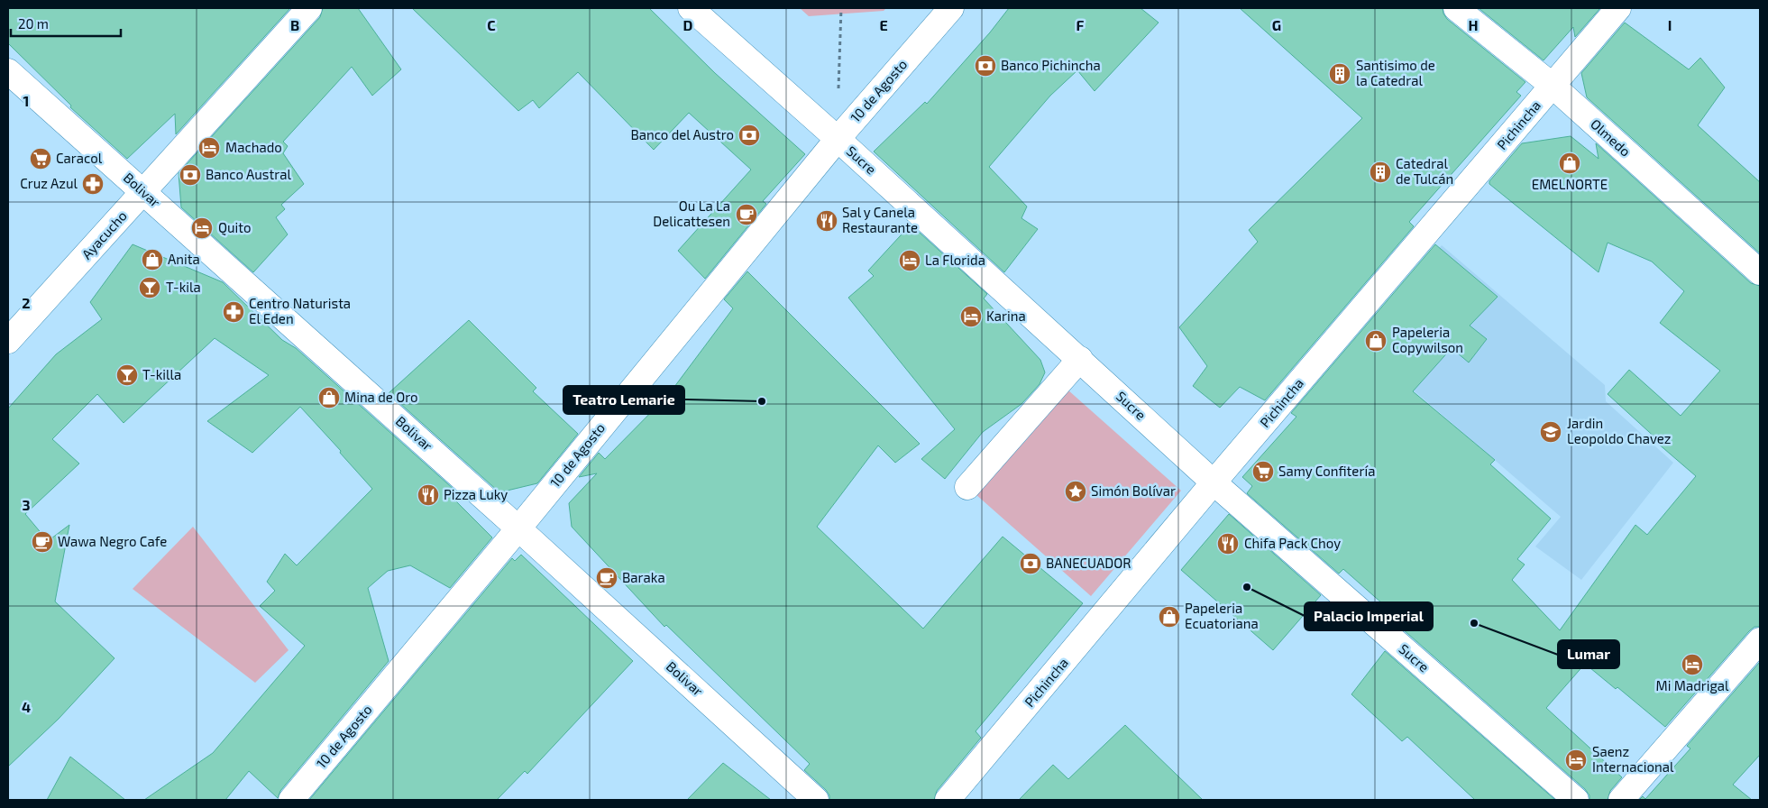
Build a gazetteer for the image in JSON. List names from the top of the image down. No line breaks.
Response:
{"streets":{"street":["10 de Agosto","Pichincha","Olmedo","Sucre","Bolivar","Ayacucho"]},"crossings":[["10 de Agosto","Sucre"],["10 de Agosto","Bolivar"],["Pichincha","Olmedo"],["Pichincha","Sucre"],["Bolivar","Ayacucho"]],"places":{"bank":["Banco Pichincha","Banco del Austro","Banco Austral","BANECUADOR"],"building":["Santisimo de la Catedral","Catedral de Tulcán"],"hotel":["Machado","Quito","La Florida","Karina","Mi Madrigal","Saenz Internacional"],"supermarket":["Caracol","Samy Confitería"],"shop":["EMELNORTE","Anita","Papeleria Copywilson","Mina de Oro","Papeleria Ecuatoriana"],"pharmacy":["Cruz Azul","Centro Naturista El Eden"],"cafe":["Ou La La Delicattesen","Wawa Negro Cafe","Baraka"],"restaurant":["Sal y Canela Restaurante","Pizza Luky","Chifa Pack Choy"],"bar":["T-kila","T-killa"],"other":["Teatro Lemarie","Palacio Imperial","Lumar"],"school or university":["Jardin Leopoldo Chavez"],"place":["Simón Bolívar"]},"scale_bar":"20 m","grid":{"columns":["B","C","D","E","F","G","H","I"],"rows":["1","2","3","4"]}}
